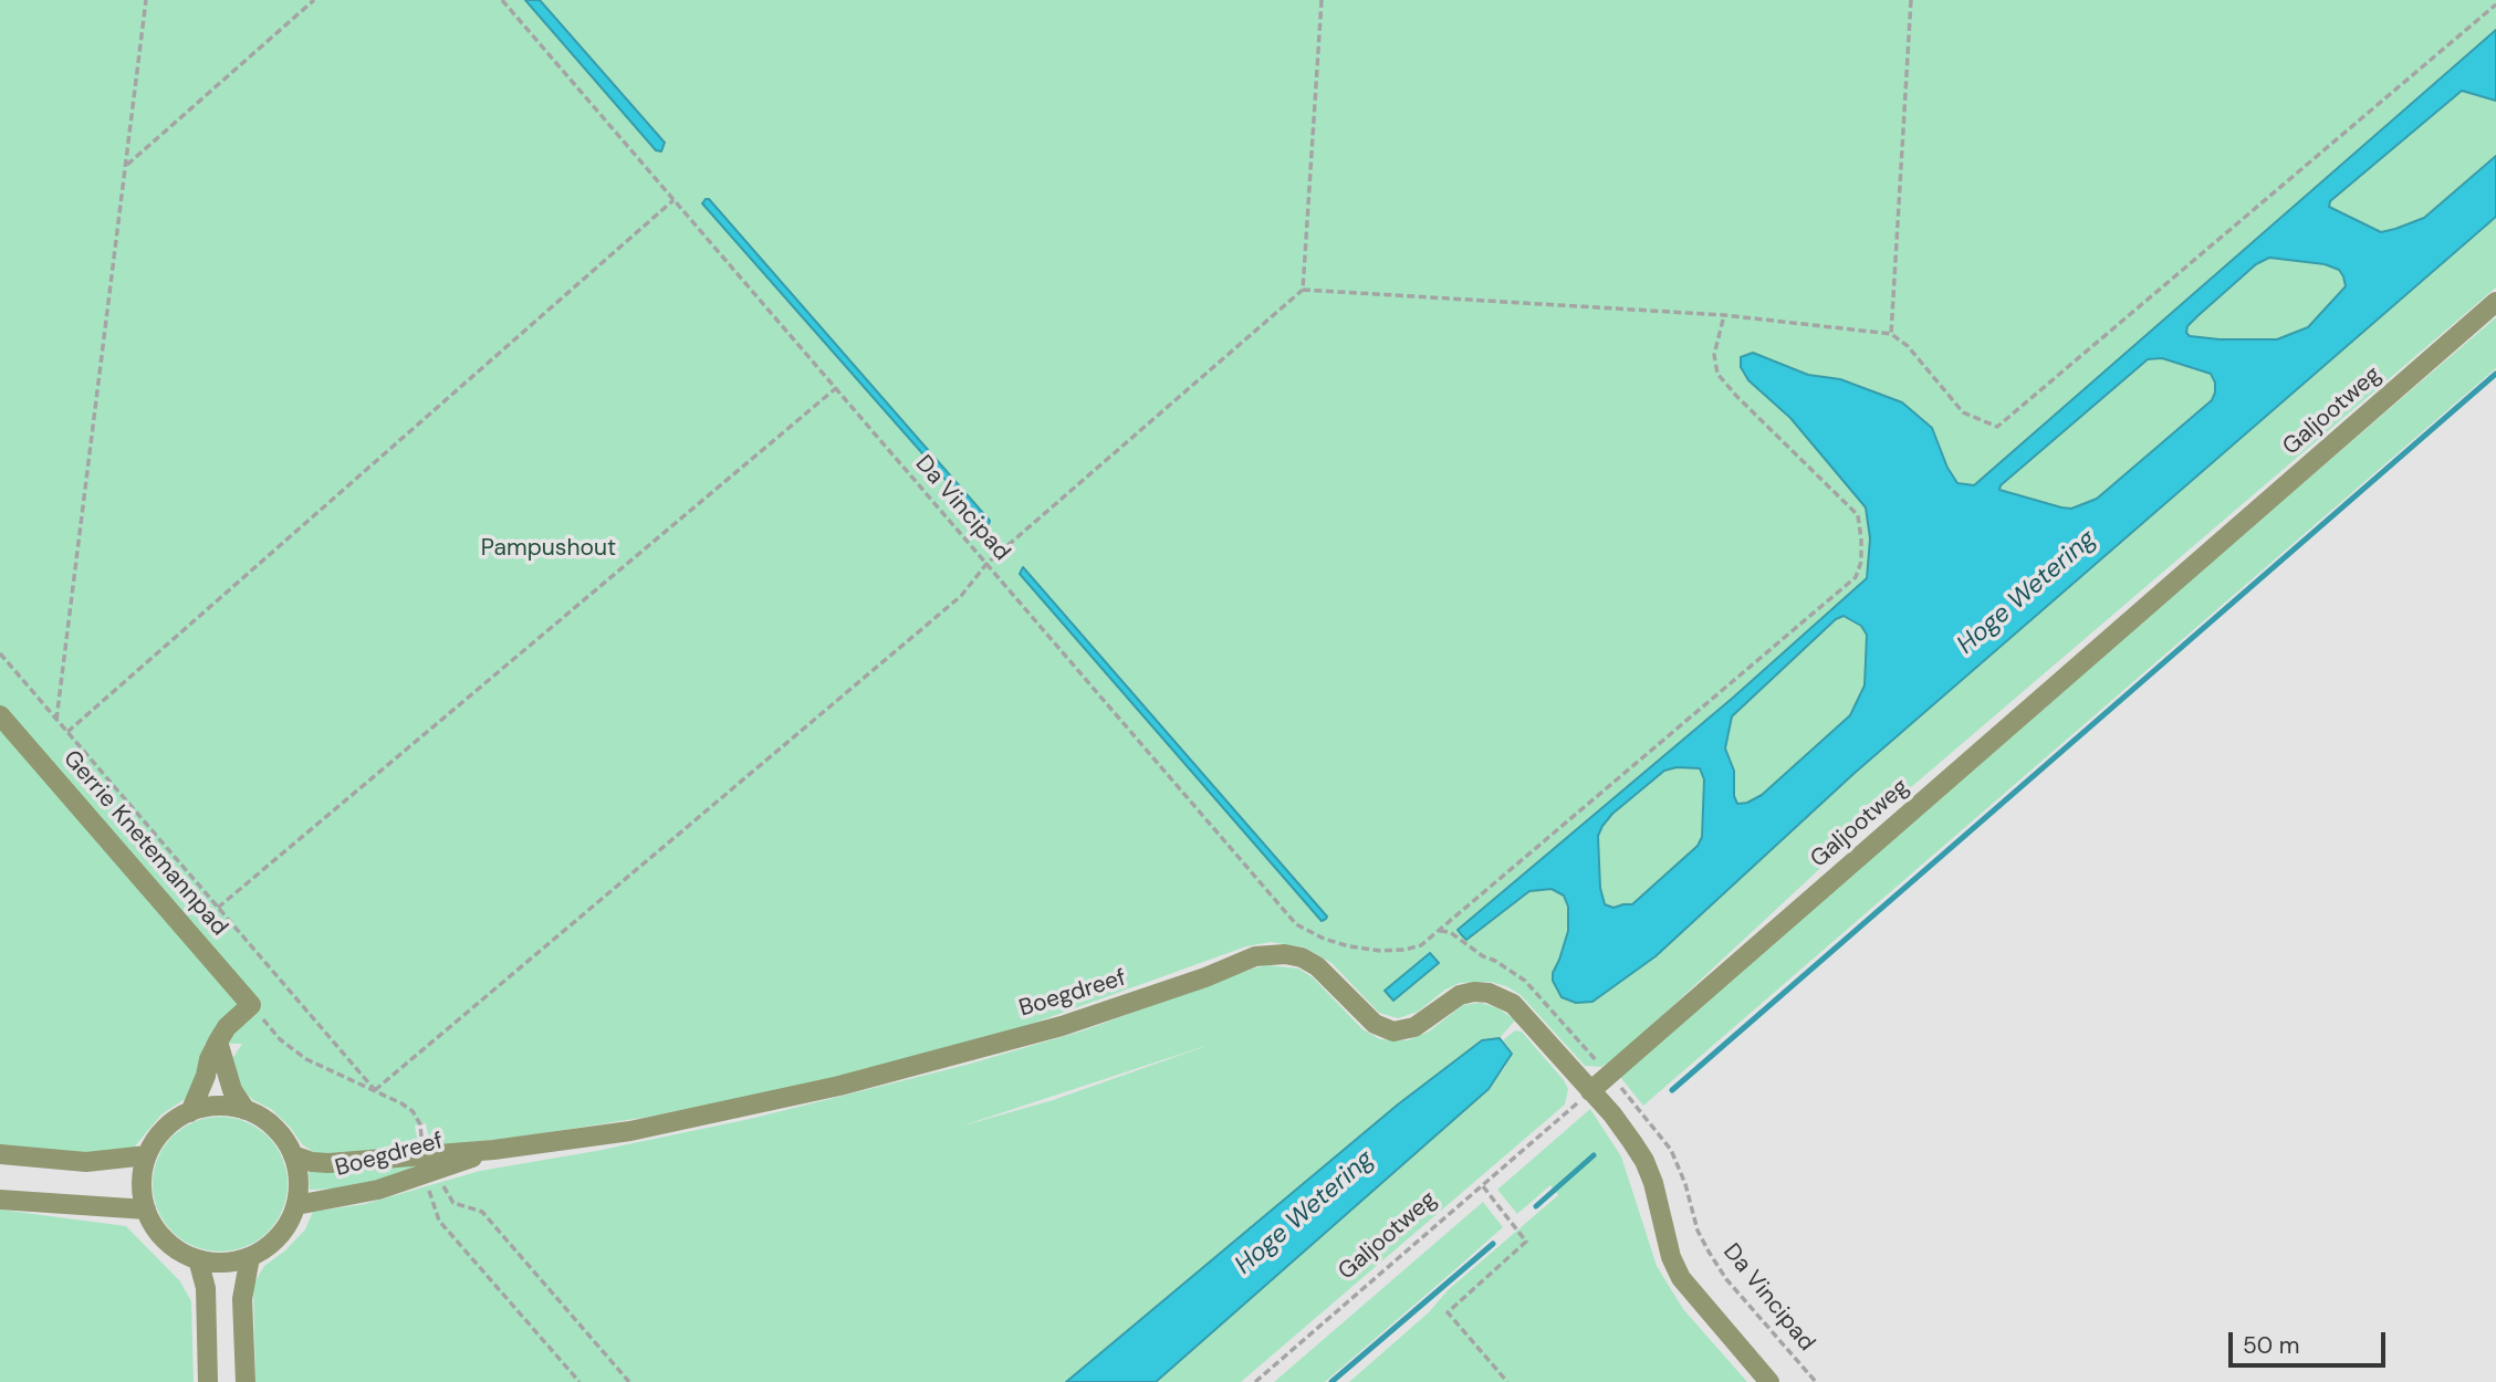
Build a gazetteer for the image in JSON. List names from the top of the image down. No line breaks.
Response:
{"streets":{"street":["Galjootweg","Gerrie Knetemannpad","Boegdreef"],"path":["Da Vincipad"]},"crossings":[["Galjootweg","Da Vincipad"],["Galjootweg","Boegdreef"]],"water":["Hoge Wetering"],"parks":["Pampushout"],"scale_bar":"50 m"}
